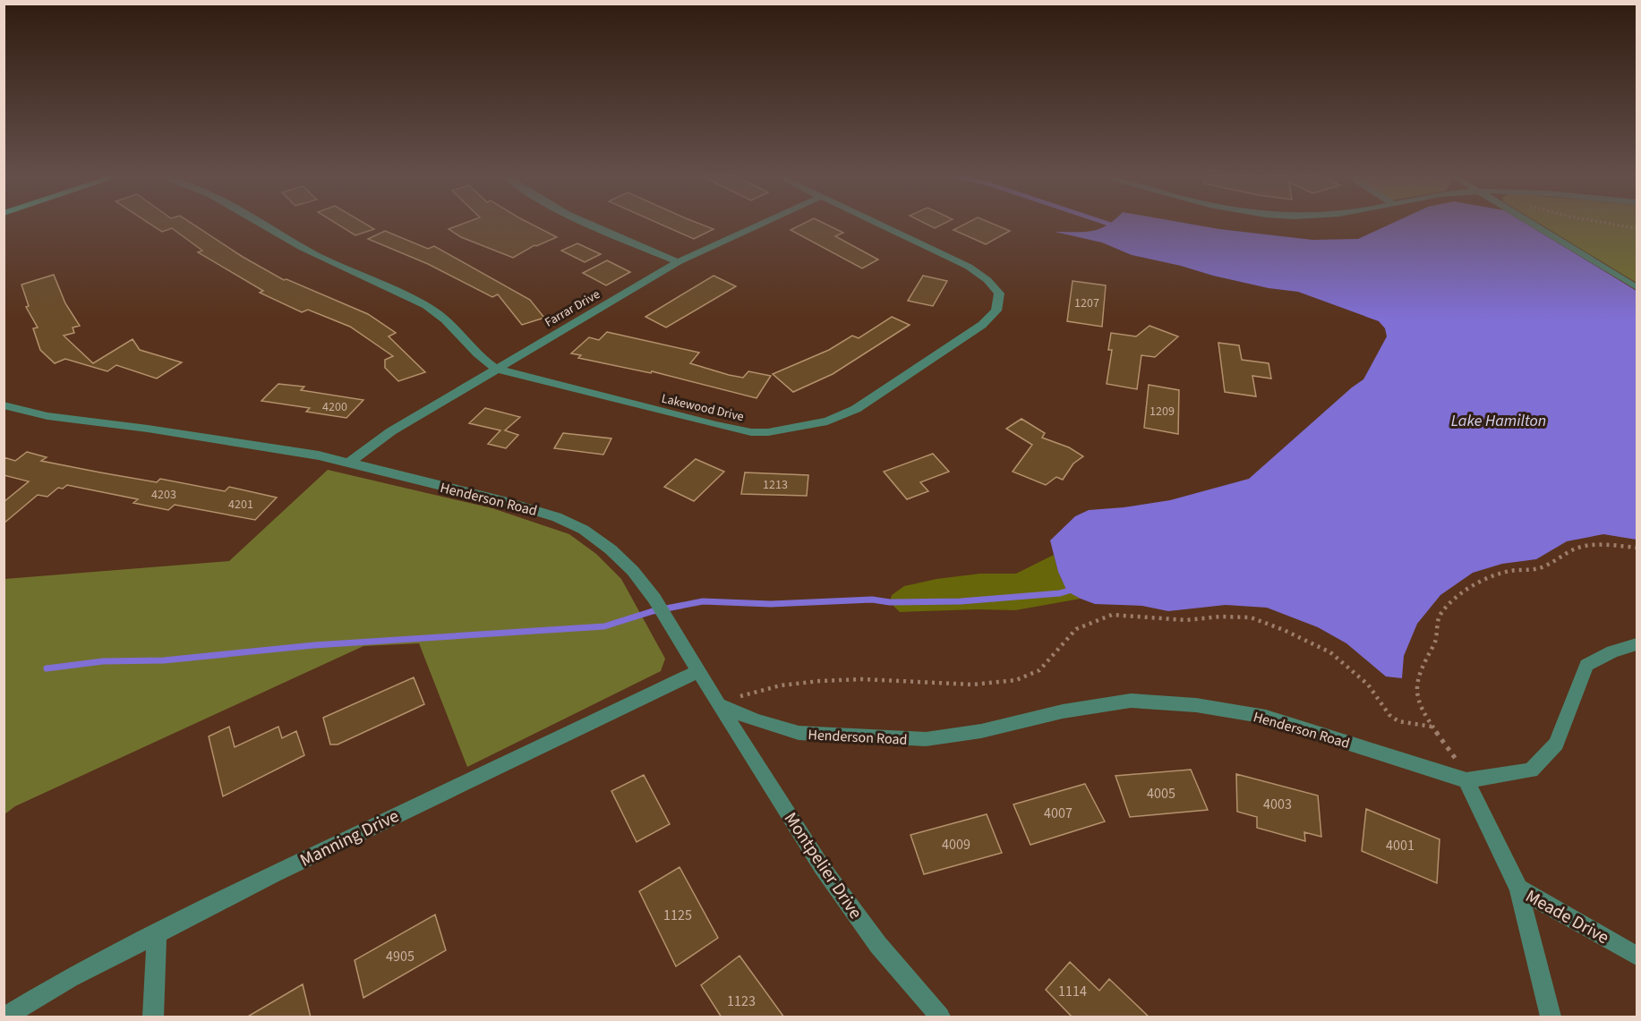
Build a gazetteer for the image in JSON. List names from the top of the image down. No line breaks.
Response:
{"streets":{"street":["Farrar Drive","Lakewood Drive","Henderson Road","Manning Drive","Montpelier Drive","Meade Drive"]},"crossings":[["Farrar Drive","Lakewood Drive"],["Farrar Drive","Henderson Road"],["Henderson Road","Manning Drive"],["Henderson Road","Montpelier Drive"],["Henderson Road","Meade Drive"]],"water":["Lake Hamilton"],"house_numbers":["1207","4200","1209","1213","4203","4201","4005","4003","4007","4009","4001","1125","4905","1114","1123"]}
